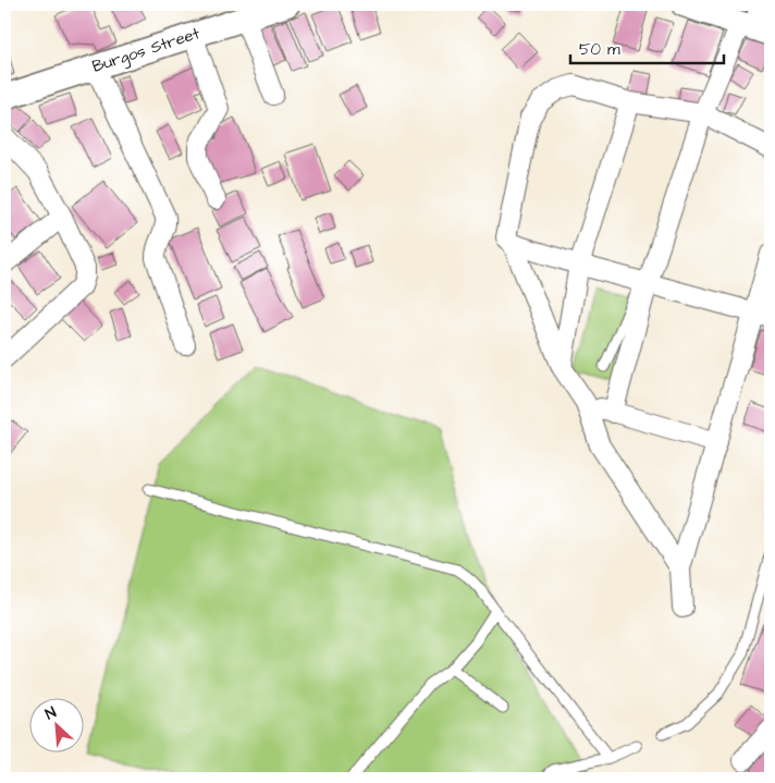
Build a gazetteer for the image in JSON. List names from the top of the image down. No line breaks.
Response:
{"streets":{"street":["Burgos Street"]},"scale_bar":"50 m","north":"top left"}
